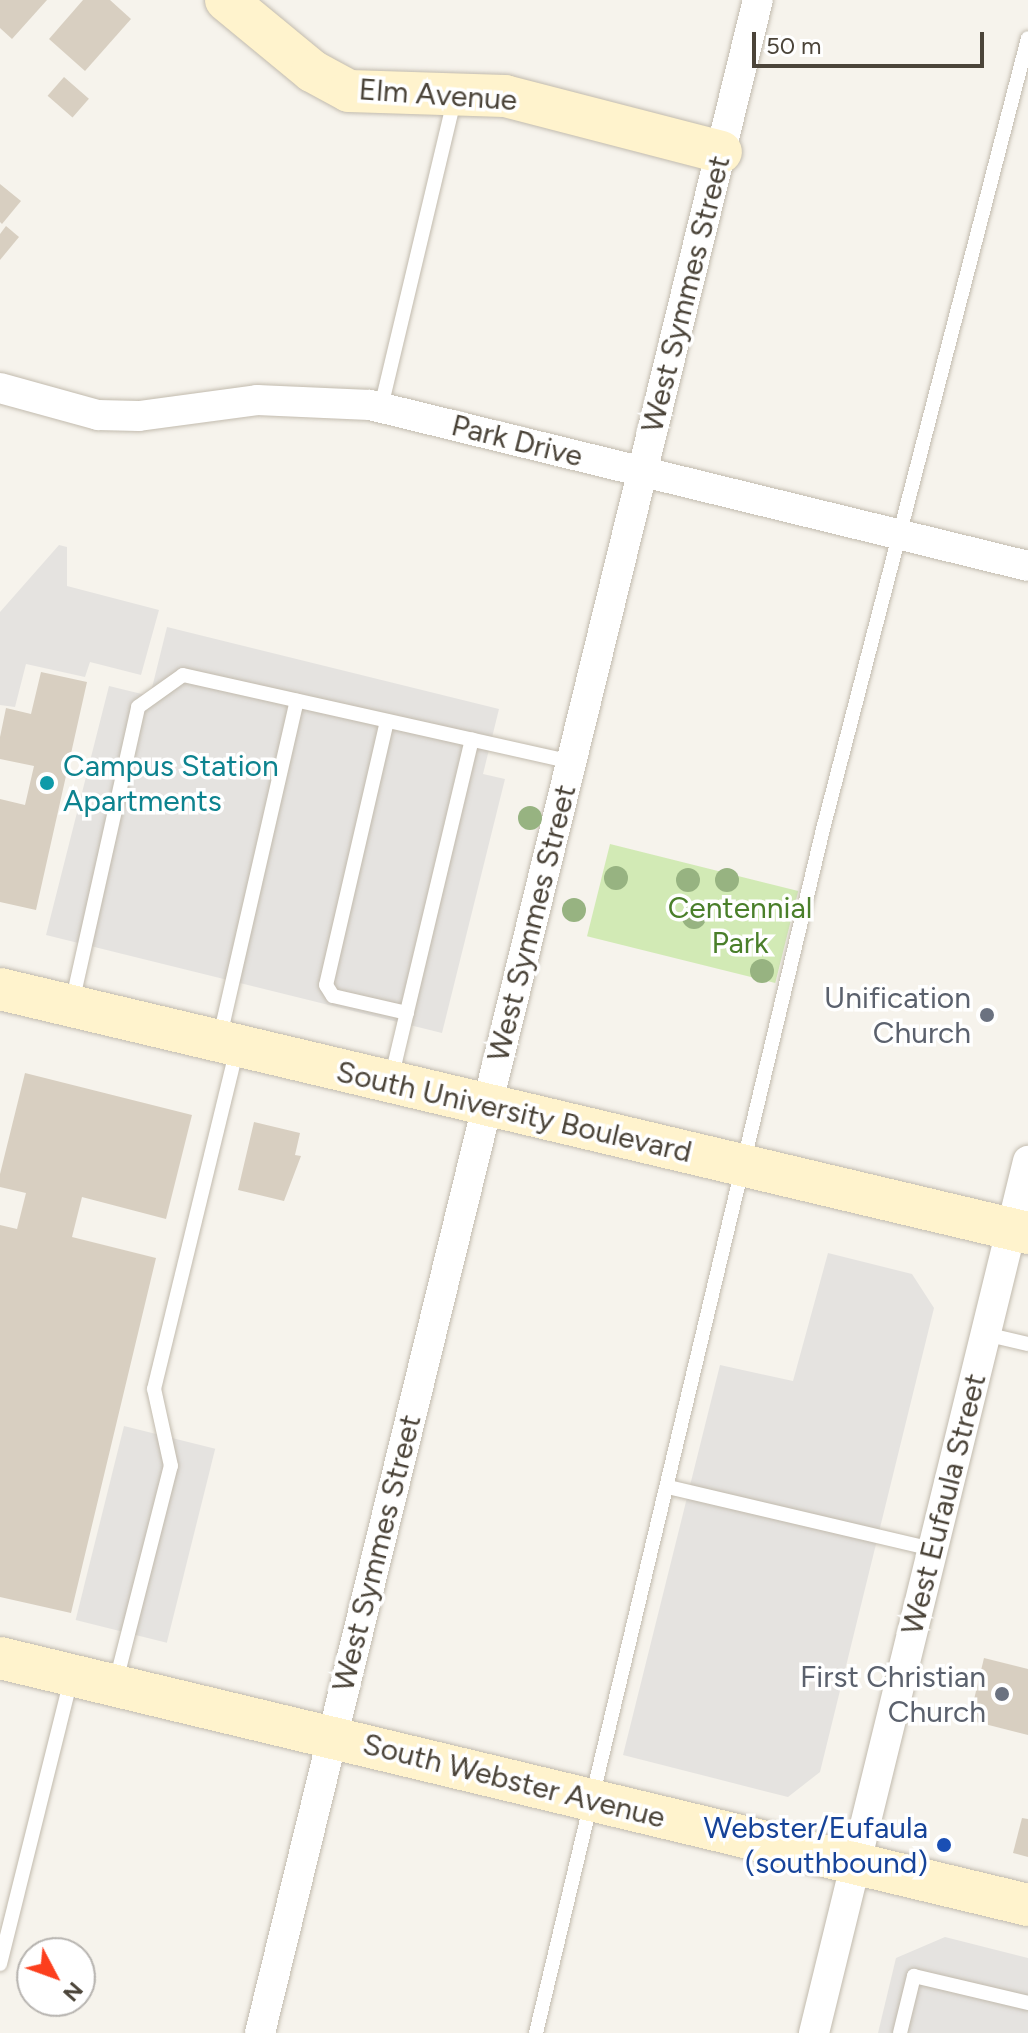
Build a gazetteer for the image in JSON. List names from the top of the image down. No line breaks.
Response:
{"streets":{"street":["Elm Avenue","West Symmes Street","Park Drive","South University Boulevard","West Eufaula Street","South Webster Avenue"]},"crossings":[["Elm Avenue","West Symmes Street"],["West Symmes Street","Park Drive"],["West Symmes Street","South University Boulevard"],["West Symmes Street","South Webster Avenue"],["South University Boulevard","West Eufaula Street"],["West Eufaula Street","South Webster Avenue"]],"parks":["Centennial Park"],"places":["Campus Station Apartments","Unification Church","First Christian Church","Webster/Eufaula (southbound)"],"scale_bar":"50 m","north":"bottom right"}
